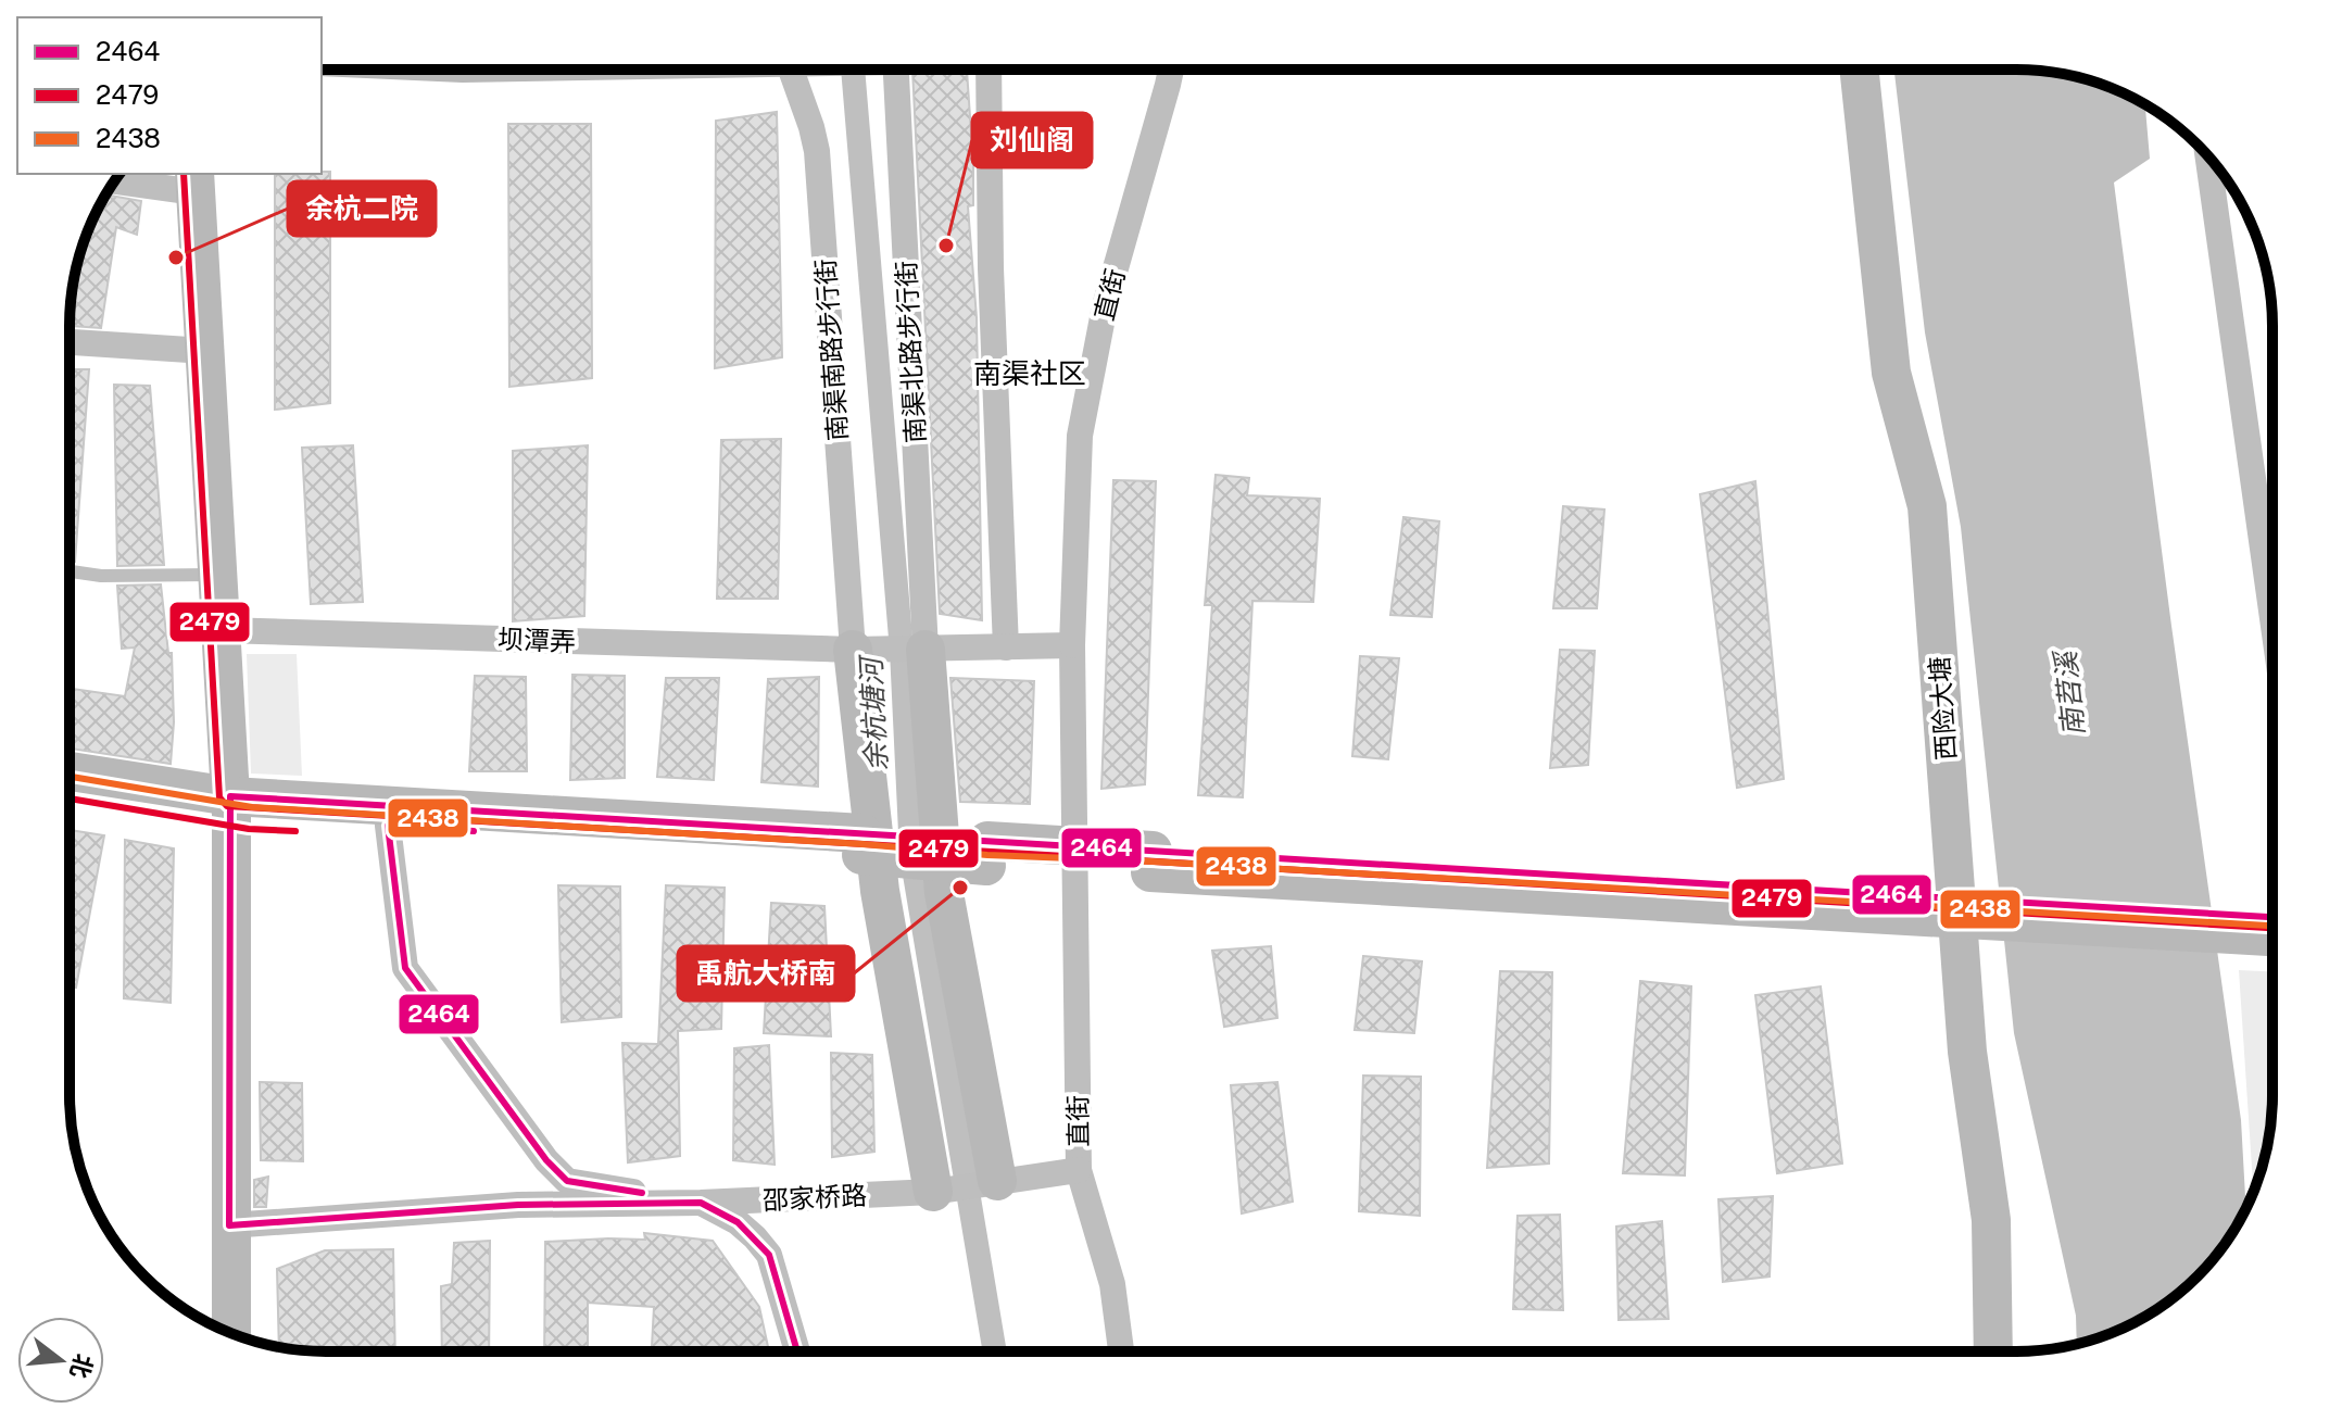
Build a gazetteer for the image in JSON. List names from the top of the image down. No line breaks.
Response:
{"streets":{"main road":["西险大塘"],"street":["直街","南渠南路步行街","南渠北路步行街","坝潭弄","邵家桥路"]},"crossings":[["直街","坝潭弄"],["直街","邵家桥路"],["南渠南路步行街","坝潭弄"],["南渠北路步行街","坝潭弄"]],"districts":["南渠社区"],"water":["南苕溪","余杭塘河"],"places":["刘仙阁","余杭二院","禹航大桥南"],"lines":["transit line 2479","transit line 2438","transit line 2464"],"legend":["2464","2479","2438"],"north":"right"}
